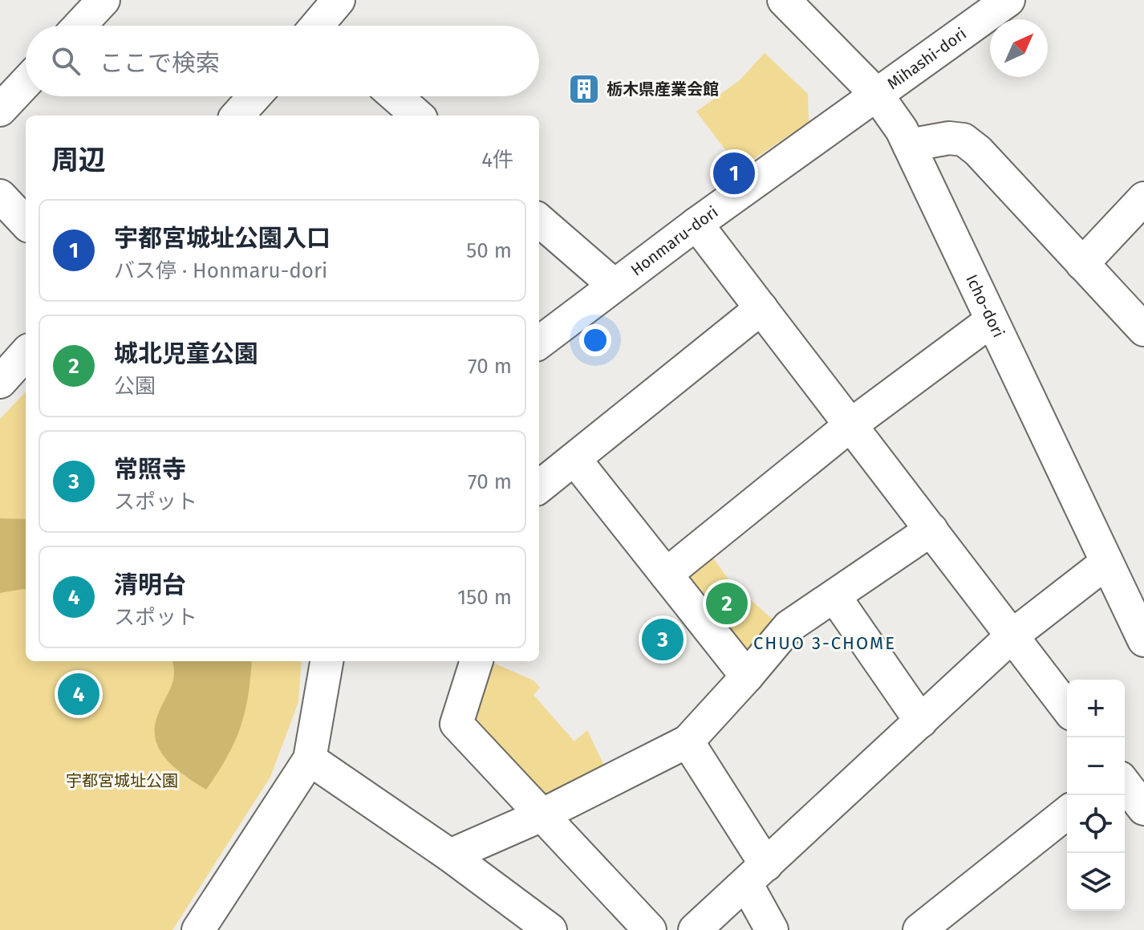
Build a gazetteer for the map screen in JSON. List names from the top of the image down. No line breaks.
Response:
{"streets":{"street":["Mihashi-dori","Honmaru-dori","Icho-dori"]},"crossings":[["Mihashi-dori","Honmaru-dori"],["Mihashi-dori","Icho-dori"],["Honmaru-dori","Icho-dori"]],"districts":["CHUO 3-CHOME"],"parks":["宇都宮城址公園"],"places":{"building":["栃木県産業会館"]},"north":"top right","page":{"search":"ここで検索","heading":["周辺","4件"],"pins":["1","2","3","4"],"list":[{"mark":"1","name":"宇都宮城址公園入口","note":"バス停 · Honmaru-dori","value":"50 m"},{"mark":"2","name":"城北児童公園","note":"公園","value":"70 m"},{"mark":"3","name":"常照寺","note":"スポット","value":"70 m"},{"mark":"4","name":"清明台","note":"スポット","value":"150 m"}],"map_buttons":["+","−"]}}
